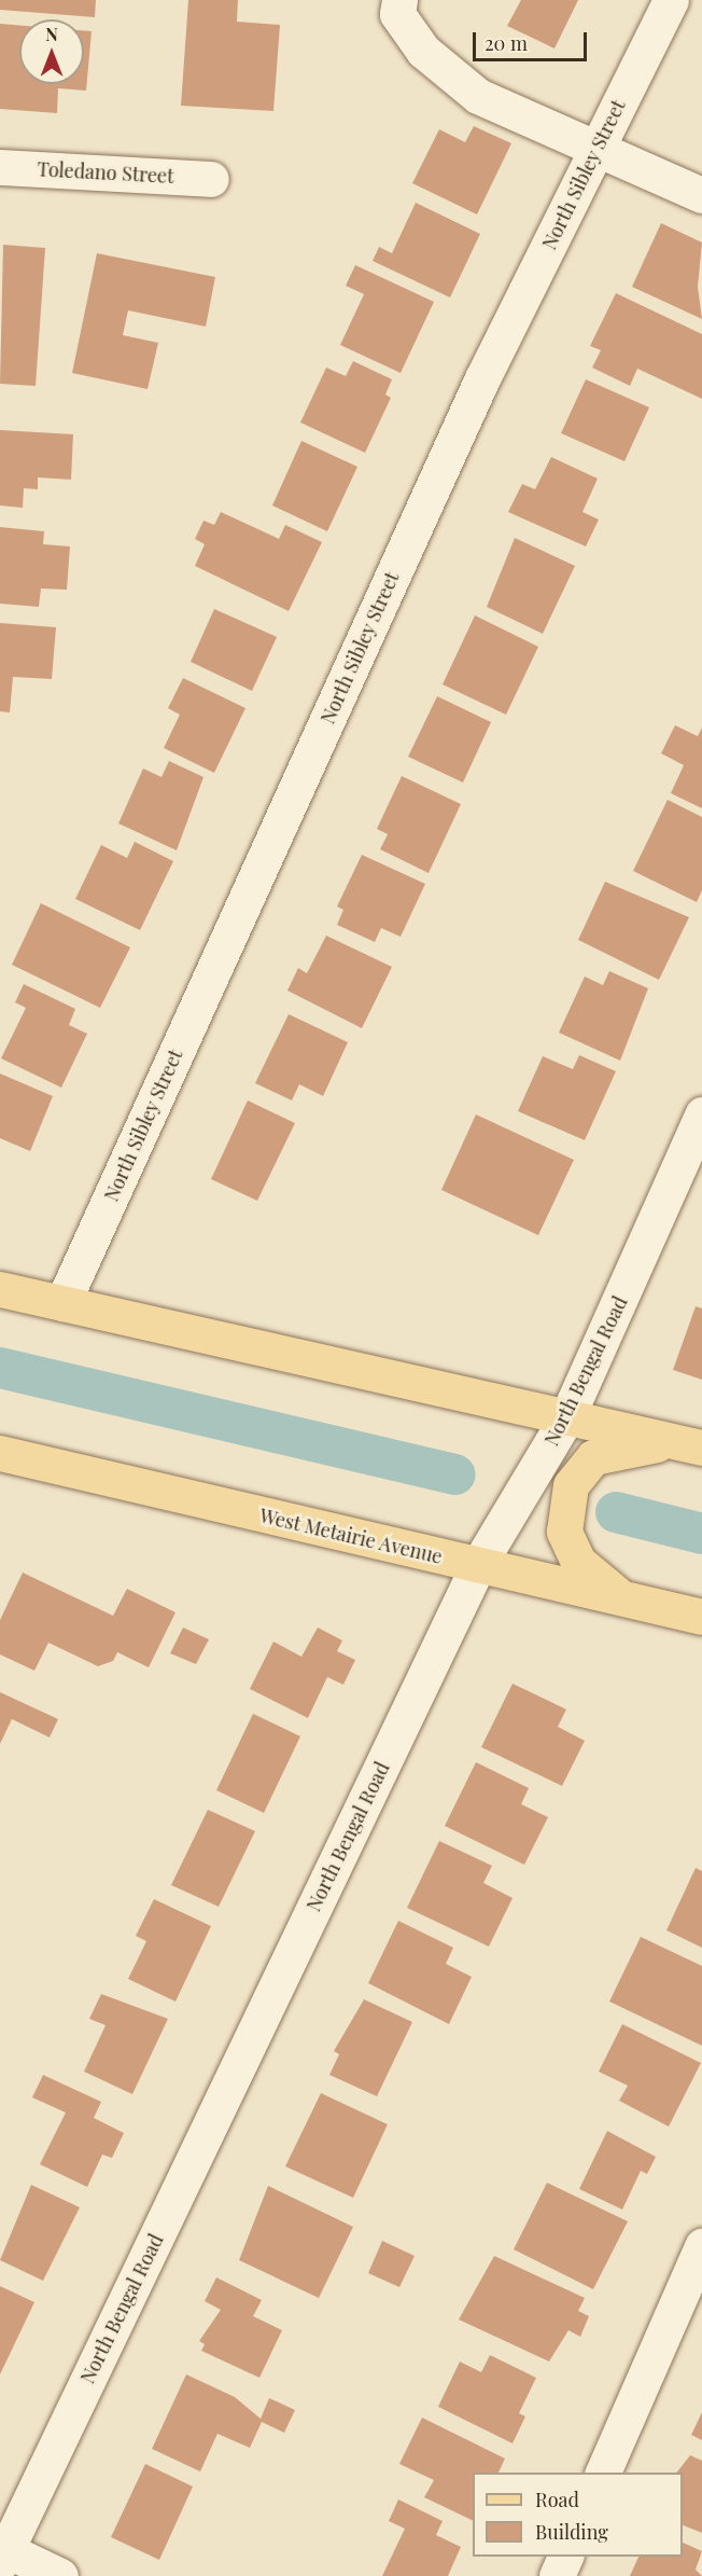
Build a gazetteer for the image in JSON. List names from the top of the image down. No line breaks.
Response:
{"streets":{"main road":["West Metairie Avenue"],"street":["Toledano Street","North Sibley Street","North Bengal Road"]},"crossings":[["North Bengal Road","West Metairie Avenue"]],"legend":["Road","Building"],"scale_bar":"20 m","north":"top"}
